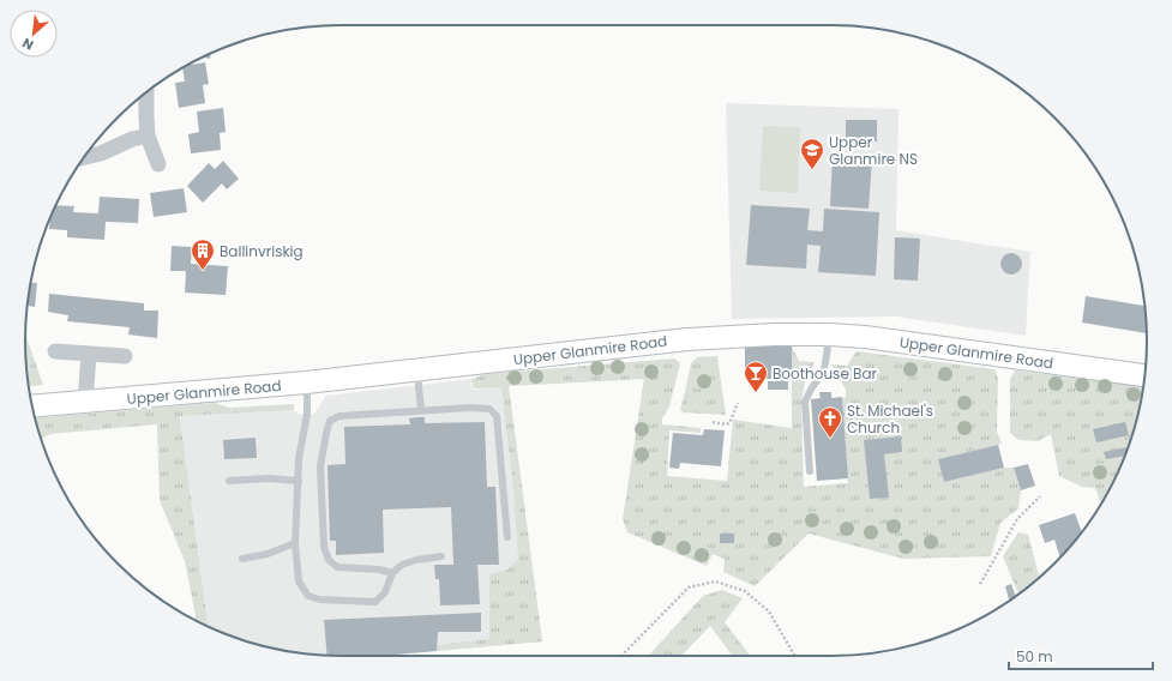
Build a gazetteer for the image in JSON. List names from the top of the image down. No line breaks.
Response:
{"streets":{"main road":["Upper Glanmire Road"]},"places":{"school or university":["Upper Glanmire NS"],"building":["Ballinvriskig"],"bar":["Boothouse Bar"],"church":["St. Michael's Church"]},"scale_bar":"50 m","north":"bottom left"}
